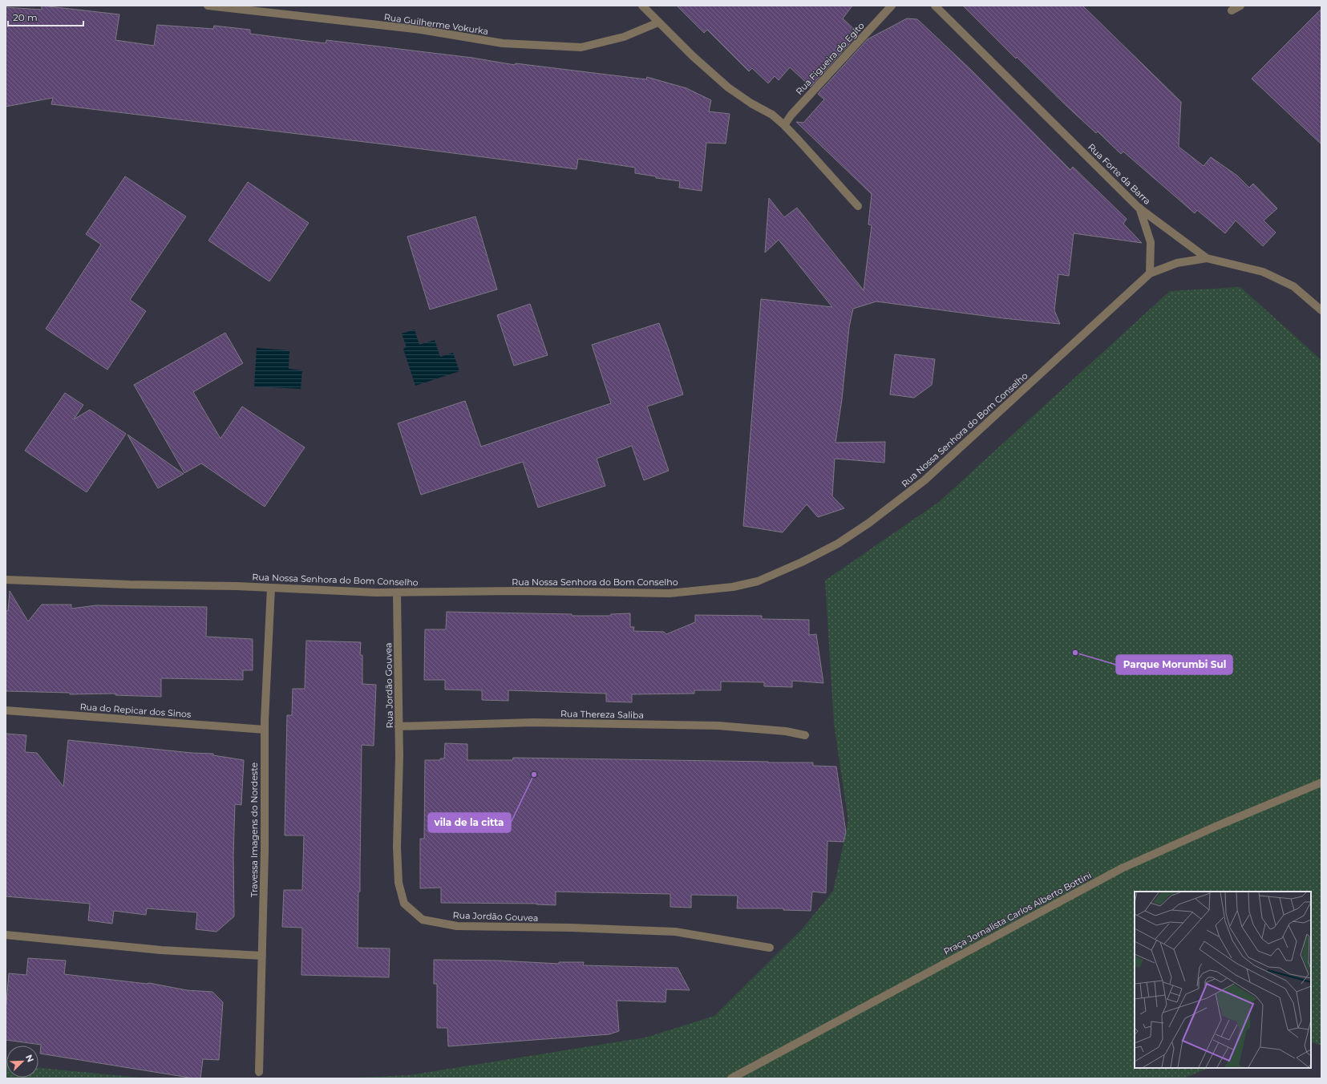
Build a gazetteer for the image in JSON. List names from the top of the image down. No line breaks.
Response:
{"streets":{"street":["Rua Guilherme Vokurka","Rua Figueira do Egito","Rua Forte da Barra","Rua Nossa Senhora do Bom Conselho","Rua Jordão Gouvea","Rua do Repicar dos Sinos","Rua Thereza Saliba","Travessa Imagens do Nordeste","Praça Jornalista Carlos Alberto Bottini"]},"crossings":[["Rua Forte da Barra","Rua Nossa Senhora do Bom Conselho"],["Rua Nossa Senhora do Bom Conselho","Rua Jordão Gouvea"],["Rua Nossa Senhora do Bom Conselho","Travessa Imagens do Nordeste"],["Rua Jordão Gouvea","Rua Thereza Saliba"],["Rua do Repicar dos Sinos","Travessa Imagens do Nordeste"]],"places":["Parque Morumbi Sul","vila de la citta"],"scale_bar":"20 m","north":"top right"}
